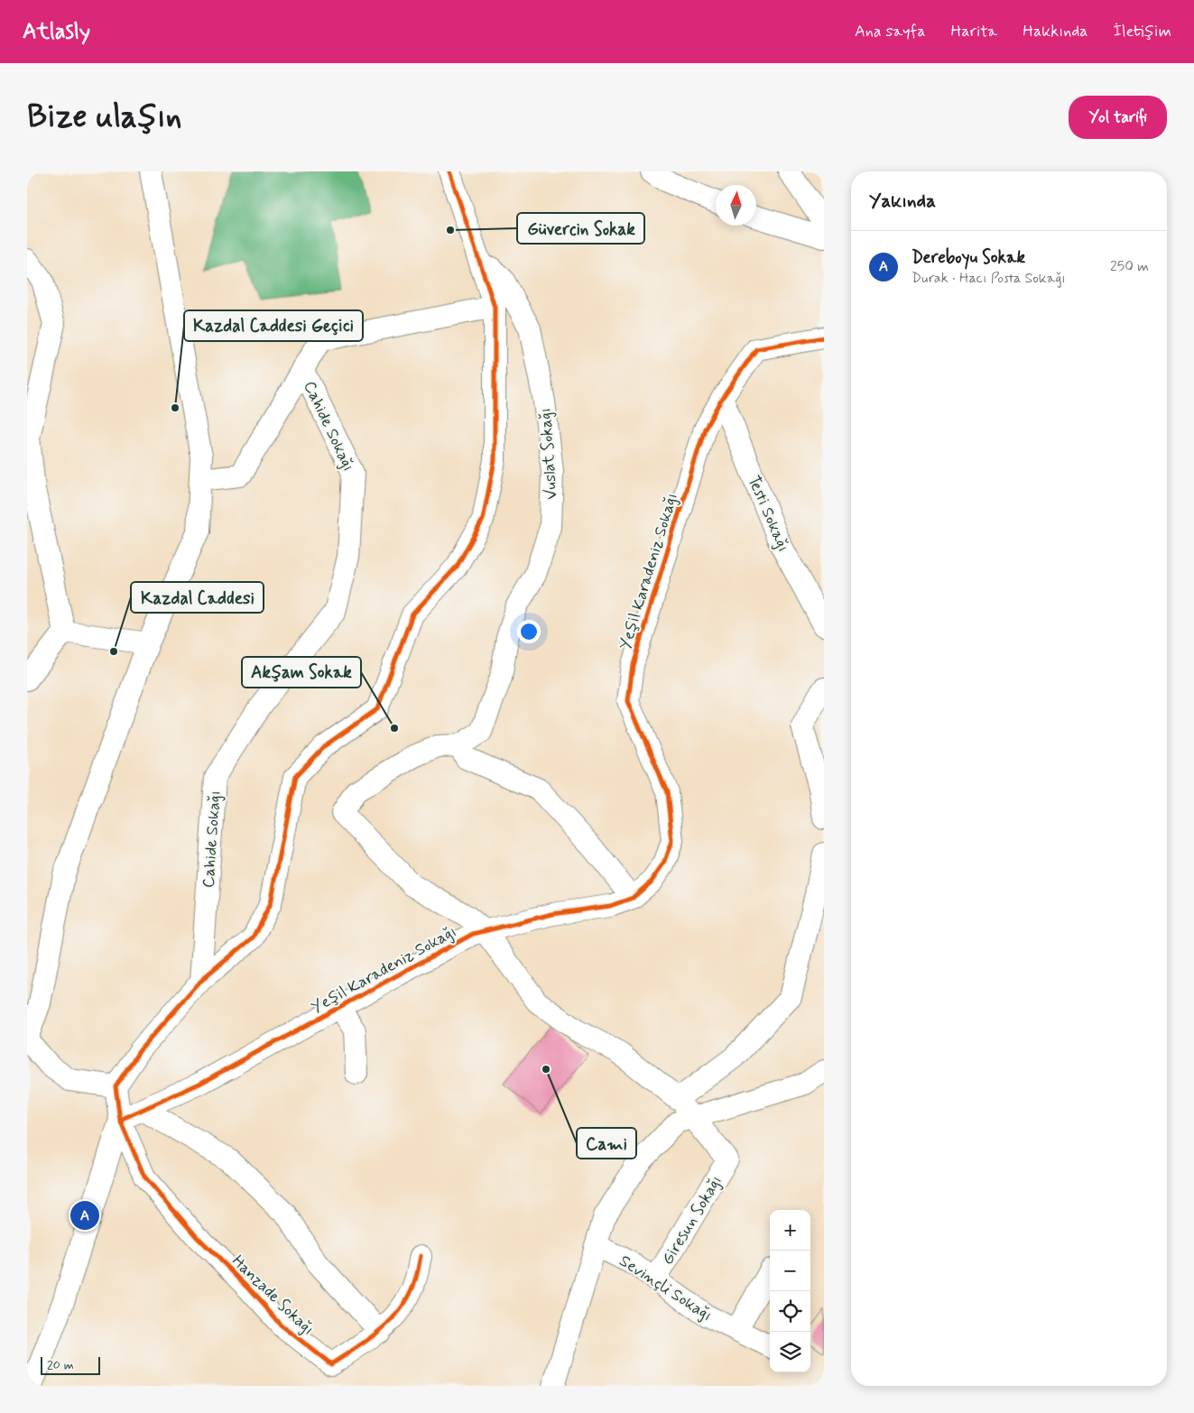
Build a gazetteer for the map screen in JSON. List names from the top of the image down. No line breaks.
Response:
{"streets":{"street":["Cahide Sokağı","Vuslat Sokağı","Testi Sokağı","Yeşil Karadeniz Sokağı","Giresun Sokağı","Sevinçli Sokağı","Hanzade Sokağı"]},"crossings":[["Testi Sokağı","Yeşil Karadeniz Sokağı"],["Yeşil Karadeniz Sokağı","Hanzade Sokağı"],["Giresun Sokağı","Sevinçli Sokağı"]],"places":["Güvercin Sokak","Kazdal Caddesi Geçici","Kazdal Caddesi","Akşam Sokak","Cami"],"scale_bar":"20 m","north":"top","page":{"header":"Atlasly","nav":["Ana sayfa","Harita","Hakkında","İletişim"],"buttons":"Yol tarifi","title":"Bize ulaşın","heading":"Yakında","list":[{"mark":"A","name":"Dereboyu Sokak","note":"Durak · Hacı Posta Sokağı","value":"250 m"}],"pins":"A","map_buttons":["+","−"],"scale":"20 m"}}
